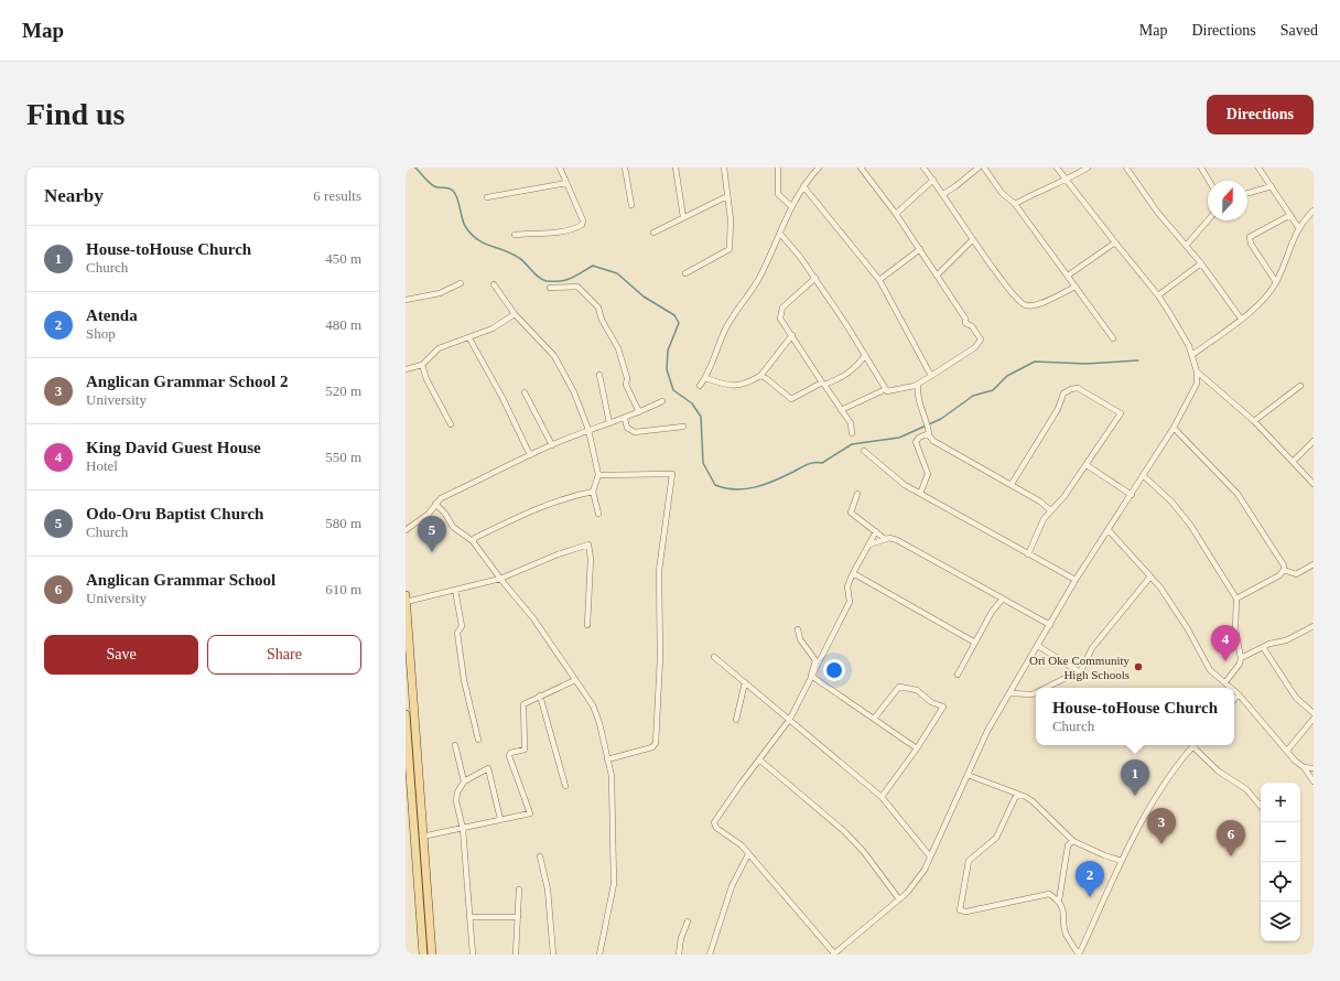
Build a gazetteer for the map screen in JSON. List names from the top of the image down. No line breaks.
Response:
{"places":["Ori Oke Community High Schools"],"north":"top","page":{"header":"Map","nav":["Map","Directions","Saved"],"buttons":["Directions",["Save","Share"]],"title":"Find us","heading":["Nearby","6 results"],"list":[{"mark":"1","name":"House-toHouse Church","note":"Church","value":"450 m"},{"mark":"2","name":"Atenda","note":"Shop","value":"480 m"},{"mark":"3","name":"Anglican Grammar School 2","note":"University","value":"520 m"},{"mark":"4","name":"King David Guest House","note":"Hotel","value":"550 m"},{"mark":"5","name":"Odo-Oru Baptist Church","note":"Church","value":"580 m"},{"mark":"6","name":"Anglican Grammar School","note":"University","value":"610 m"}],"pins":["5","4","1","3","6","2"],"popup":["House-toHouse Church","Church"],"map_buttons":["+","−"]}}
